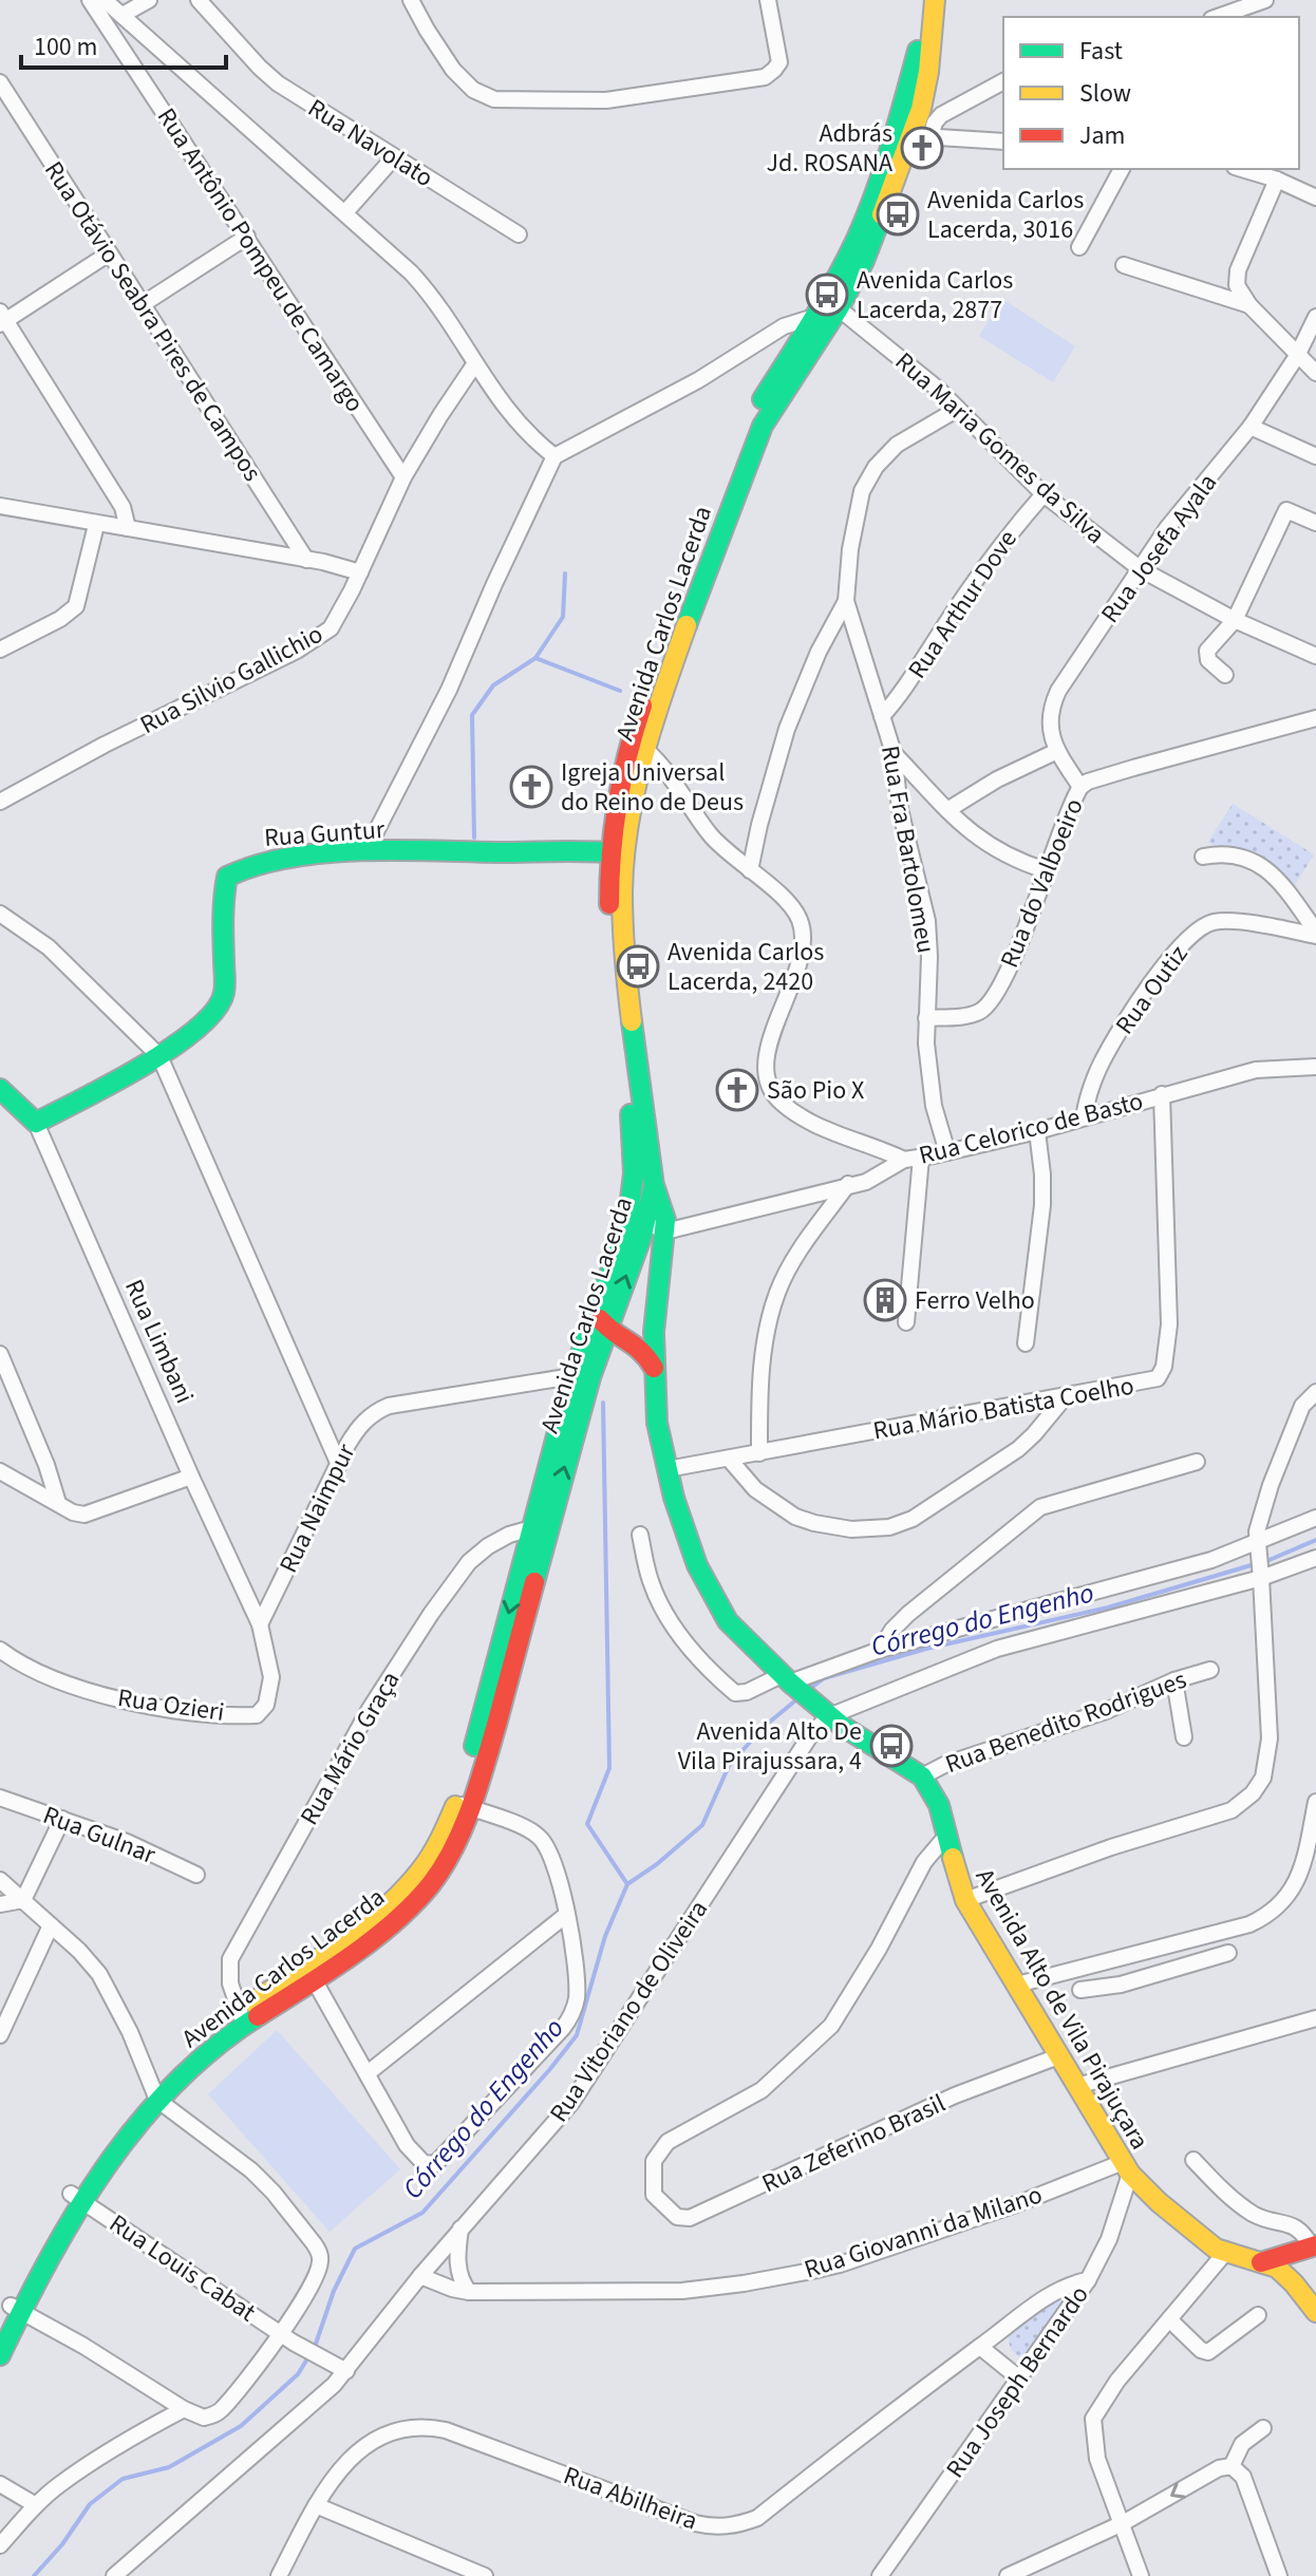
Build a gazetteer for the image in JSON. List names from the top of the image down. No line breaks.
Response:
{"streets":{"main road":["Avenida Carlos Lacerda","Rua Guntur","Rua Limbani","Avenida Alto de Vila Pirajuçara"],"street":["Rua Navolato","Rua Antônio Pompeu de Camargo","Rua Otávio Seabra Pires de Campos","Rua Maria Gomes da Silva","Rua Josefa Ayala","Rua Arthur Dove","Rua Silvio Gallichio","Rua Fra Bartolomeu","Rua do Valboeiro","Rua Outiz","Rua Celorico de Basto","Rua Mário Batista Coelho","Rua Naimpur","Rua Ozieri","Rua Benedito Rodrigues","Rua Mário Graça","Rua Gulnar","Rua Vitoriano de Oliveira","Rua Zeferino Brasil","Rua Giovanni da Milano","Rua Louis Cabat","Rua Joseph Bernardo","Rua Abilheira"]},"crossings":[["Rua Antônio Pompeu de Camargo","Rua Silvio Gallichio"],["Rua Maria Gomes da Silva","Rua Josefa Ayala"],["Rua Maria Gomes da Silva","Rua Arthur Dove"],["Rua Maria Gomes da Silva","Avenida Carlos Lacerda"],["Rua Josefa Ayala","Rua do Valboeiro"],["Rua Arthur Dove","Rua Fra Bartolomeu"],["Avenida Carlos Lacerda","Rua Guntur"],["Avenida Carlos Lacerda","Rua Naimpur"],["Avenida Carlos Lacerda","Rua Mário Graça"],["Avenida Carlos Lacerda","Avenida Alto de Vila Pirajuçara"],["Avenida Carlos Lacerda","Rua Louis Cabat"],["Rua Guntur","Rua Limbani"],["Rua Fra Bartolomeu","Rua do Valboeiro"],["Rua Fra Bartolomeu","Rua Celorico de Basto"],["Rua Outiz","Rua Celorico de Basto"],["Rua Celorico de Basto","Rua Mário Batista Coelho"],["Rua Celorico de Basto","Avenida Alto de Vila Pirajuçara"],["Rua Limbani","Rua Naimpur"],["Rua Limbani","Rua Ozieri"],["Rua Mário Batista Coelho","Avenida Alto de Vila Pirajuçara"],["Rua Naimpur","Rua Ozieri"],["Rua Benedito Rodrigues","Avenida Alto de Vila Pirajuçara"],["Avenida Alto de Vila Pirajuçara","Rua Vitoriano de Oliveira"],["Avenida Alto de Vila Pirajuçara","Rua Zeferino Brasil"],["Avenida Alto de Vila Pirajuçara","Rua Giovanni da Milano"],["Avenida Alto de Vila Pirajuçara","Rua Joseph Bernardo"],["Rua Vitoriano de Oliveira","Rua Giovanni da Milano"],["Rua Vitoriano de Oliveira","Rua Louis Cabat"],["Rua Giovanni da Milano","Rua Joseph Bernardo"],["Rua Joseph Bernardo","Rua Abilheira"]],"water":["Córrego do Engenho"],"places":{"church":["Adbrás Jd. ROSANA","Igreja Universal do Reino de Deus","São Pio X"],"bus stop":["Avenida Carlos Lacerda, 3016","Avenida Carlos Lacerda, 2877","Avenida Carlos Lacerda, 2420","Avenida Alto De Vila Pirajussara, 4"],"building":["Ferro Velho"]},"legend":["Fast","Slow","Jam"],"scale_bar":"100 m"}
